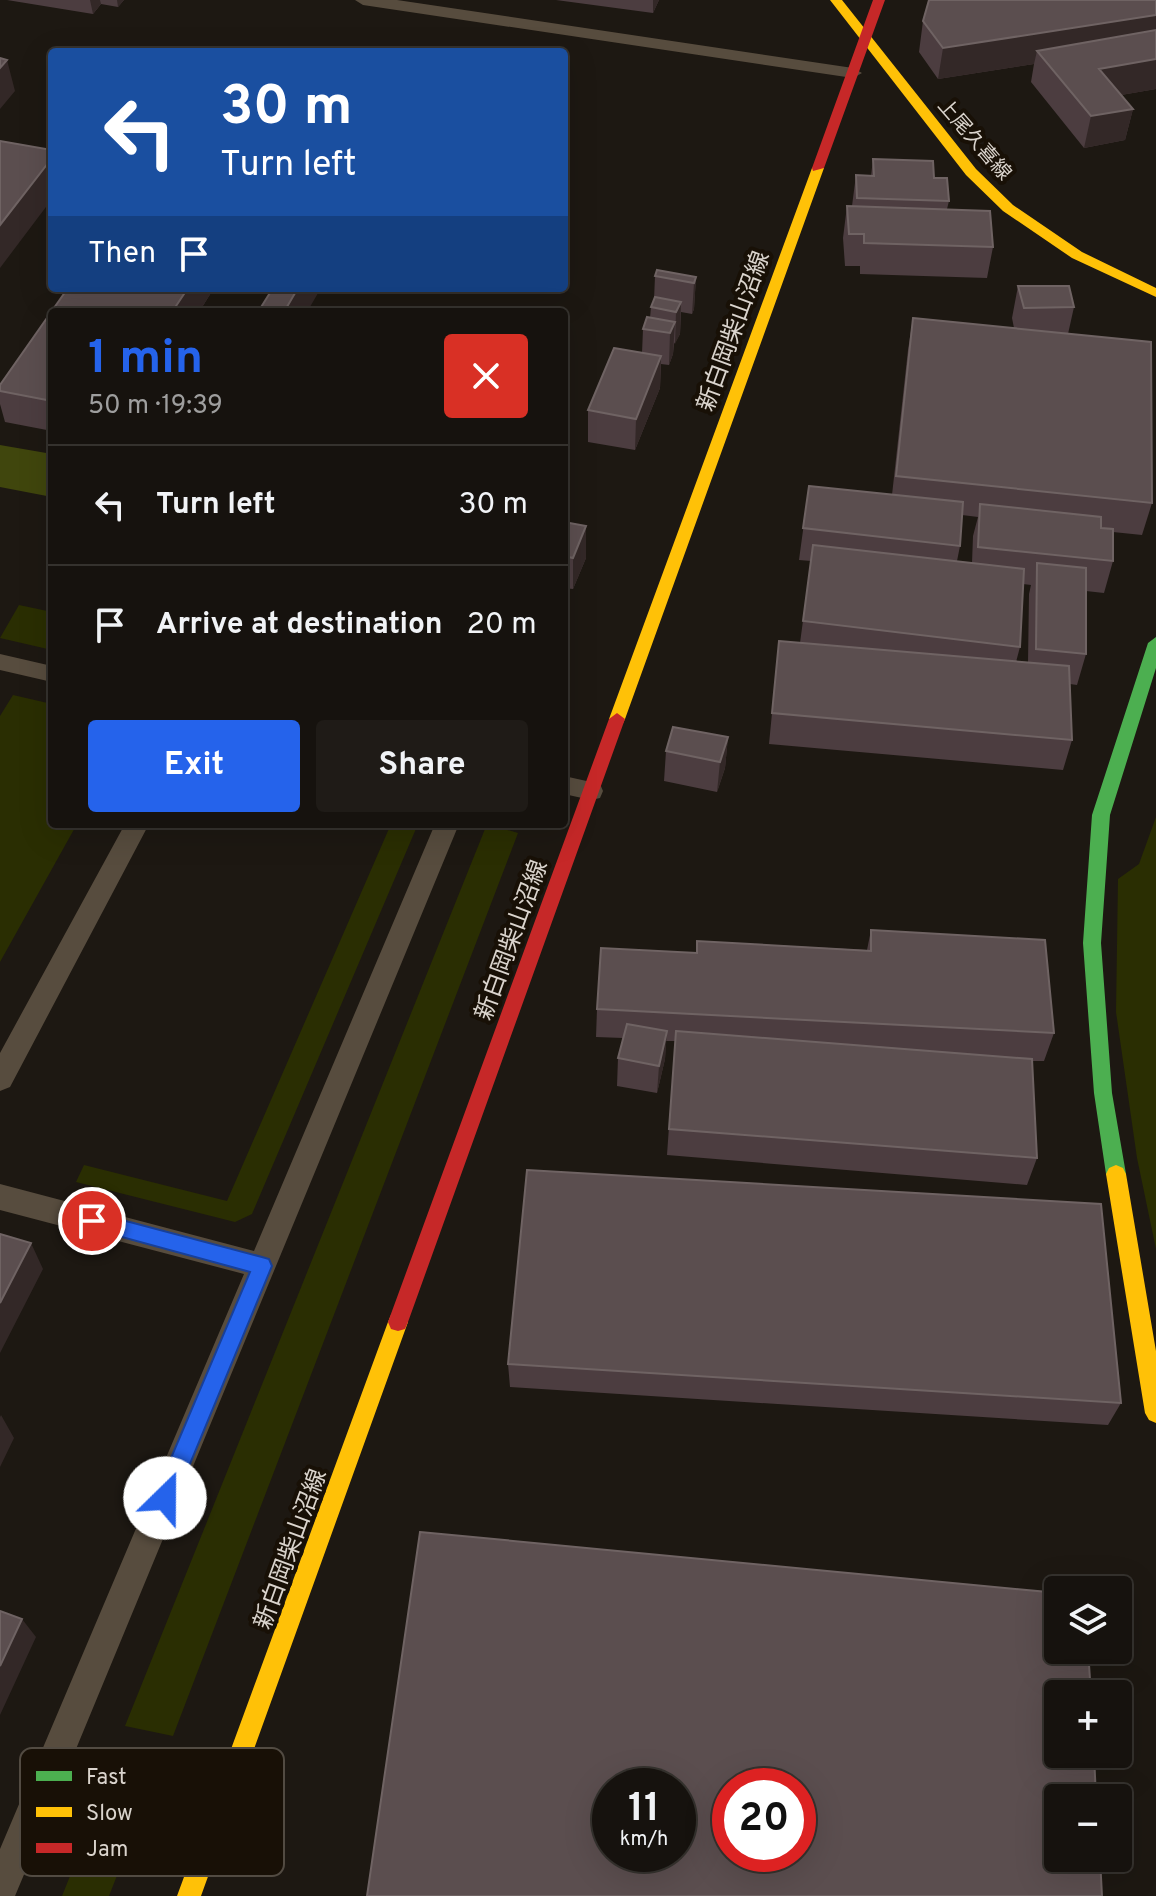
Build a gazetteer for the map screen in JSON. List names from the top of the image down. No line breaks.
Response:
{"streets":{"street":["上尾久喜線","新白岡柴山沼線"]},"crossings":[["上尾久喜線","新白岡柴山沼線"]],"legend":["Fast","Slow","Jam"],"page":{"turn":["30 m","Turn left"],"then":"Then","heading":["1 min","50 m · 19:39"],"list":[{"name":"Turn left","value":"30 m"},{"name":"Arrive at destination","value":"20 m"}],"buttons":["Exit","Share"],"map_buttons":["+","−"],"speed":"11 km/h","limit":"20"}}
